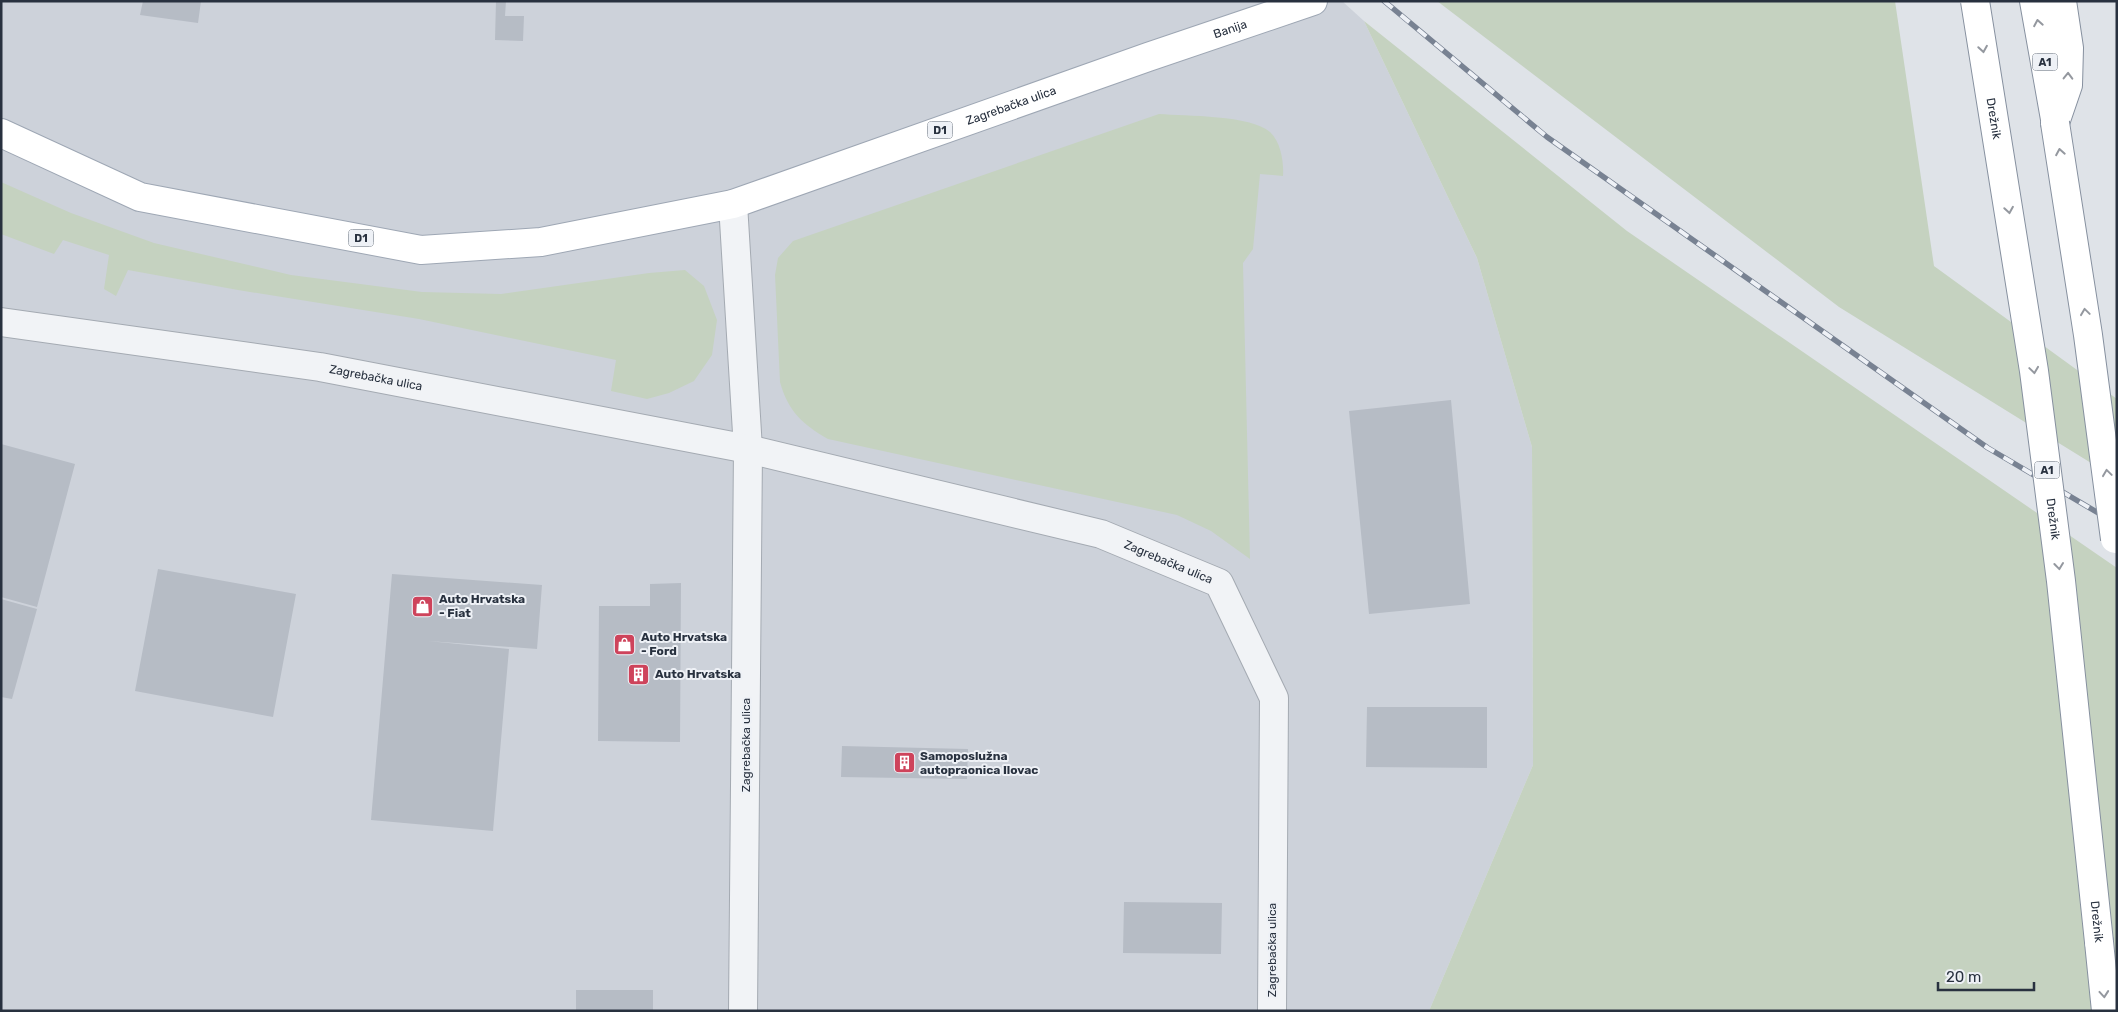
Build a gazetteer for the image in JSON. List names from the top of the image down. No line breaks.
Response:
{"streets":{"main road":["Banija","A1","Zagrebačka ulica","Drežnik","D1"]},"crossings":[["Banija","Zagrebačka ulica"]],"places":{"shop":["Auto Hrvatska - Fiat","Auto Hrvatska - Ford"],"building":["Auto Hrvatska","Samoposlužna autopraonica Ilovac"]},"scale_bar":"20 m"}
